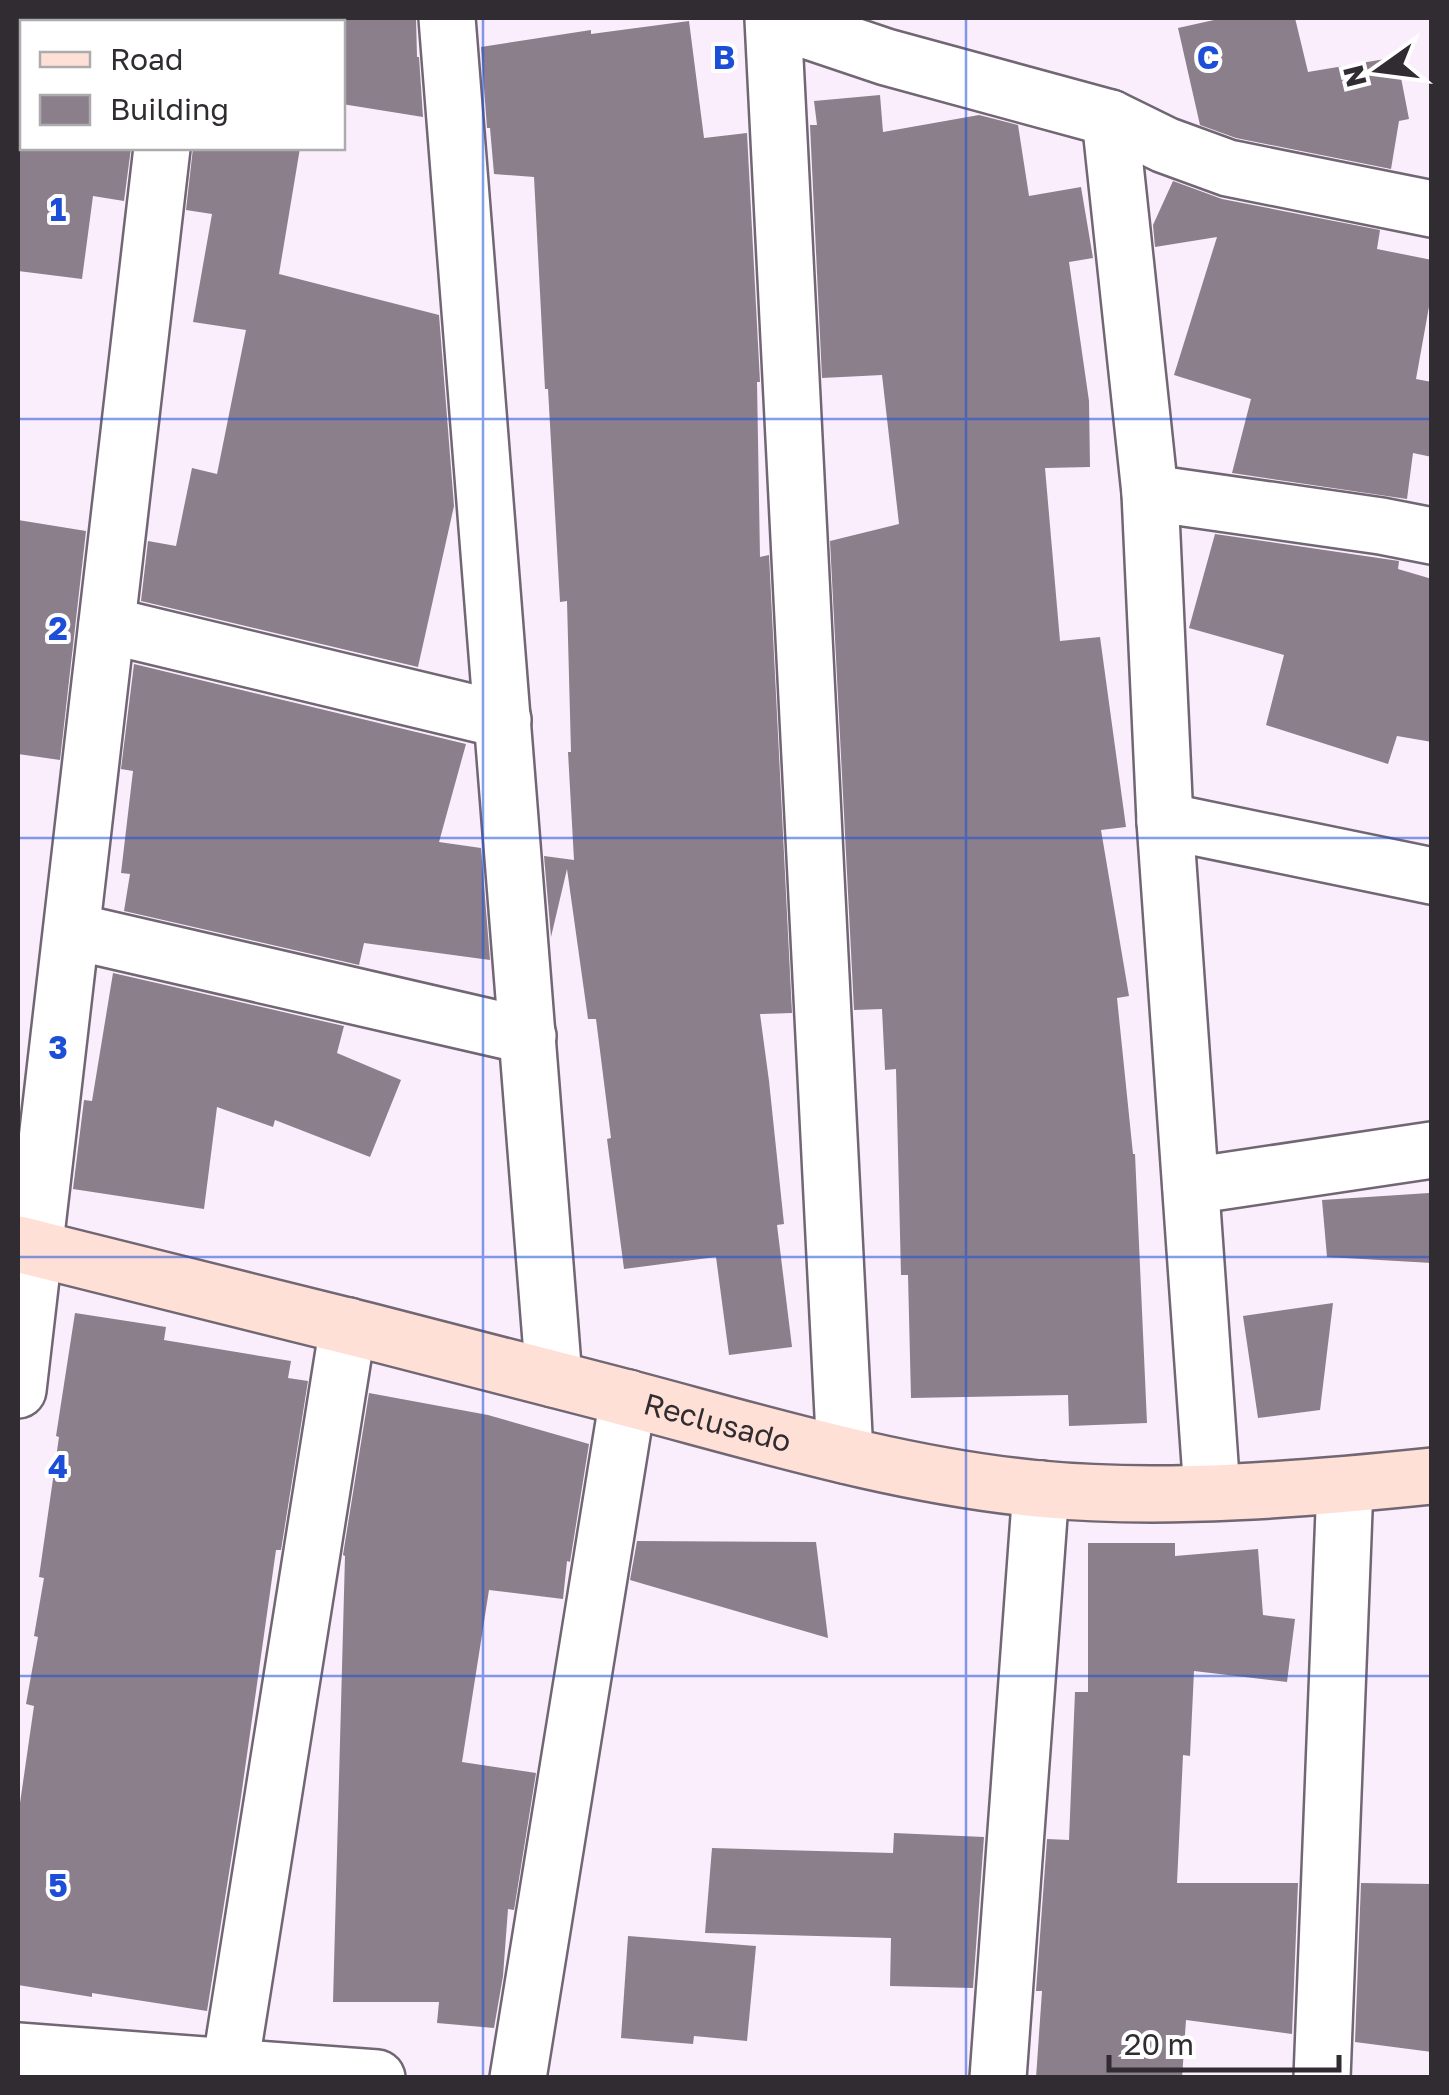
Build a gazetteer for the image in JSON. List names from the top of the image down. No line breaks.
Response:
{"streets":{"street":["Reclusado"]},"legend":["Road","Building"],"scale_bar":"20 m","north":"left","grid":{"columns":["B","C"],"rows":["1","2","3","4","5"]}}
